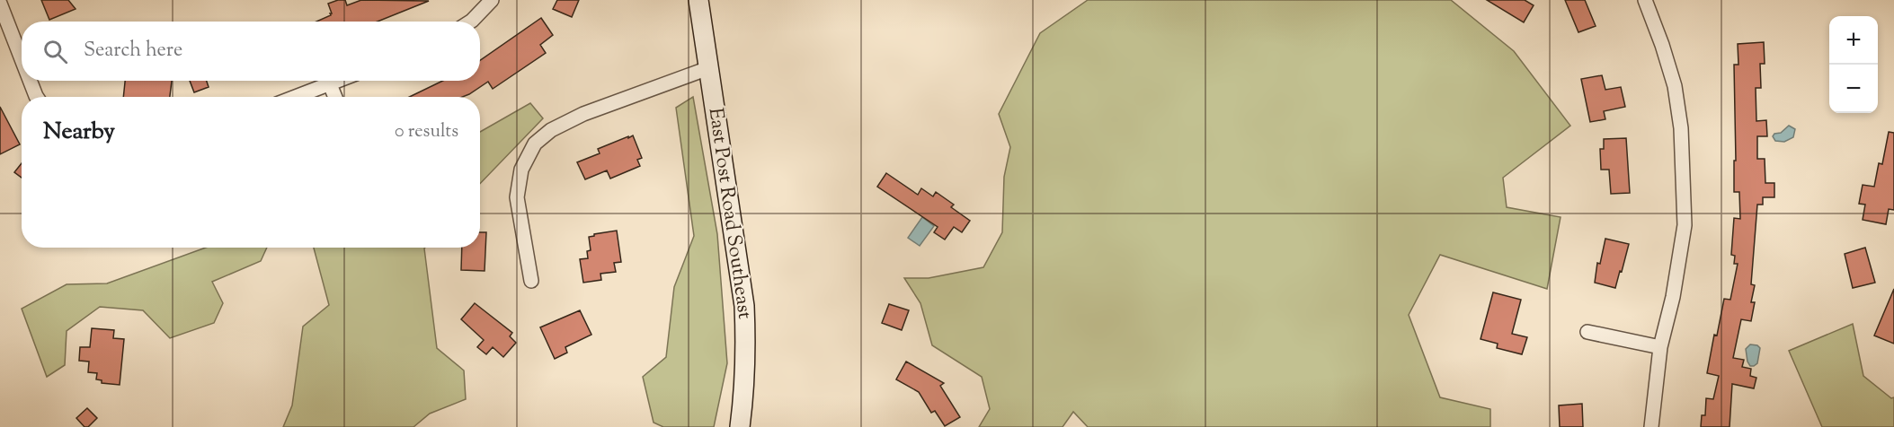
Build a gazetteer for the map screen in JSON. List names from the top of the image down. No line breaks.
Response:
{"streets":{"main road":["East Post Road Southeast"]},"page":{"map_buttons":["+","−"],"search":"Search here","heading":["Nearby","0 results"]}}
